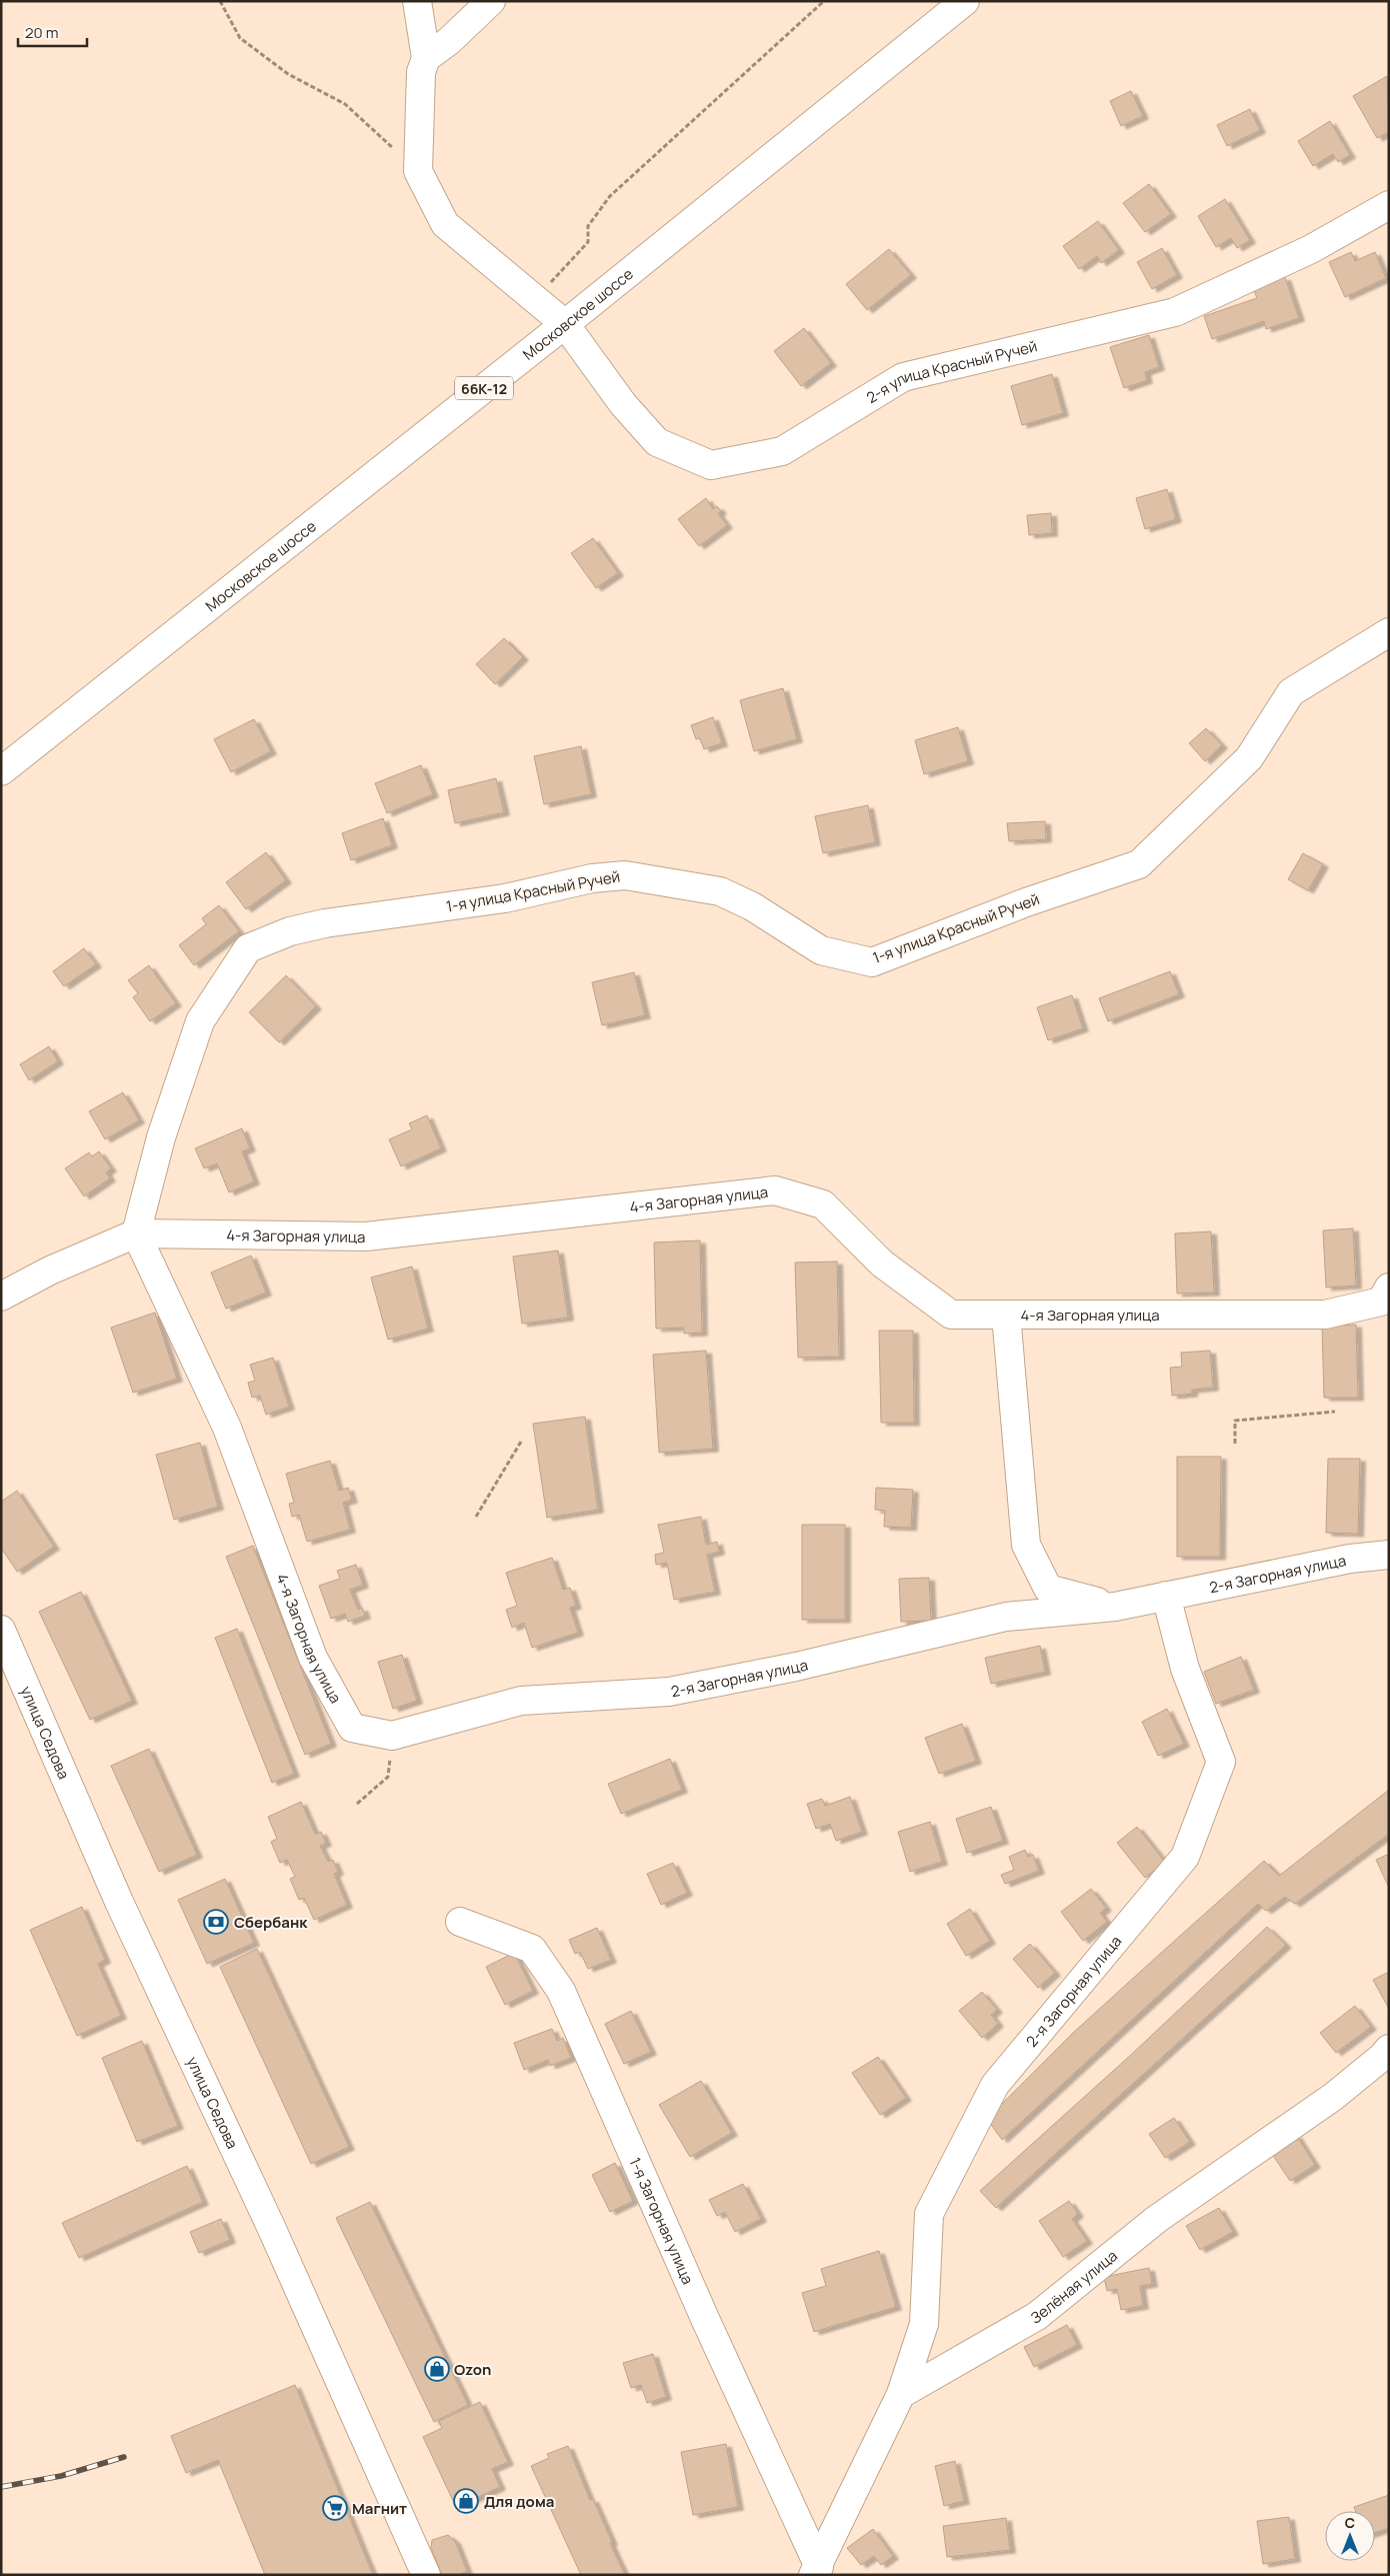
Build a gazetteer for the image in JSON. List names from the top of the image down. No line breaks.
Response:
{"streets":{"street":["Московское шоссе","2-я улица Красный Ручей","66К-12","1-я улица Красный Ручей","4-я Загорная улица","2-я Загорная улица","улица Седова","1-я Загорная улица","Зелёная улица"]},"crossings":[["Московское шоссе","2-я улица Красный Ручей"],["1-я улица Красный Ручей","4-я Загорная улица"],["4-я Загорная улица","2-я Загорная улица"],["2-я Загорная улица","Зелёная улица"]],"places":{"bank":["Сбербанк"],"shop":["Ozon","Для дома"],"supermarket":["Магнит"]},"scale_bar":"20 m","north":"top"}
